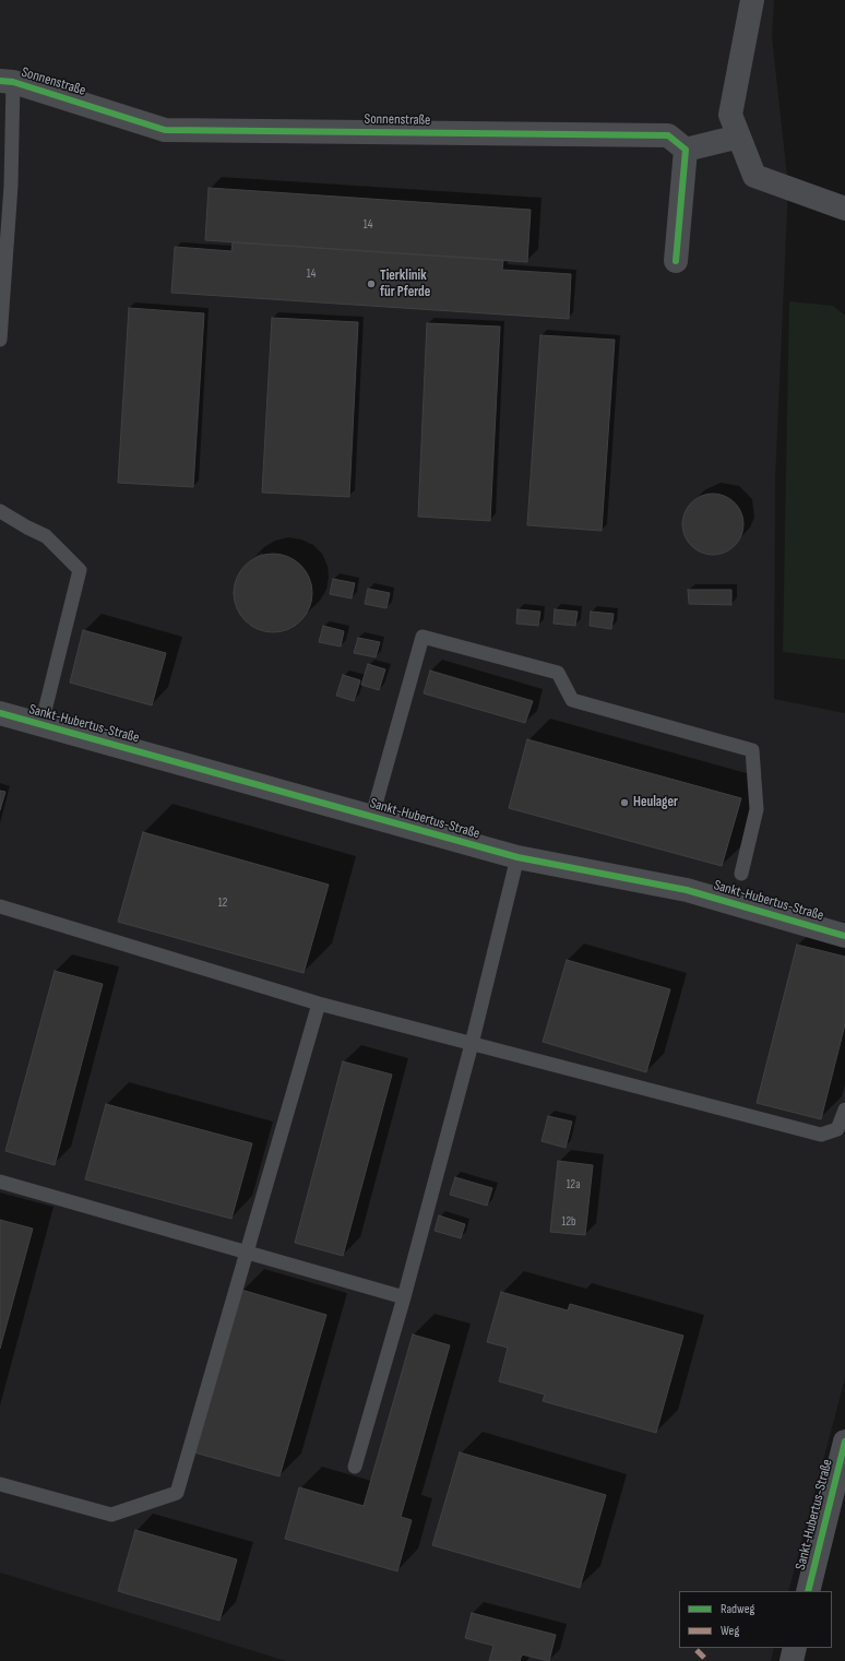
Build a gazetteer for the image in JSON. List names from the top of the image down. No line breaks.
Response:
{"streets":{"street":["Sonnenstraße","Sankt-Hubertus-Straße"]},"places":["Tierklinik für Pferde","Heulager"],"house_numbers":["14","14","12","12a","12b"],"legend":["Radweg","Weg"]}
